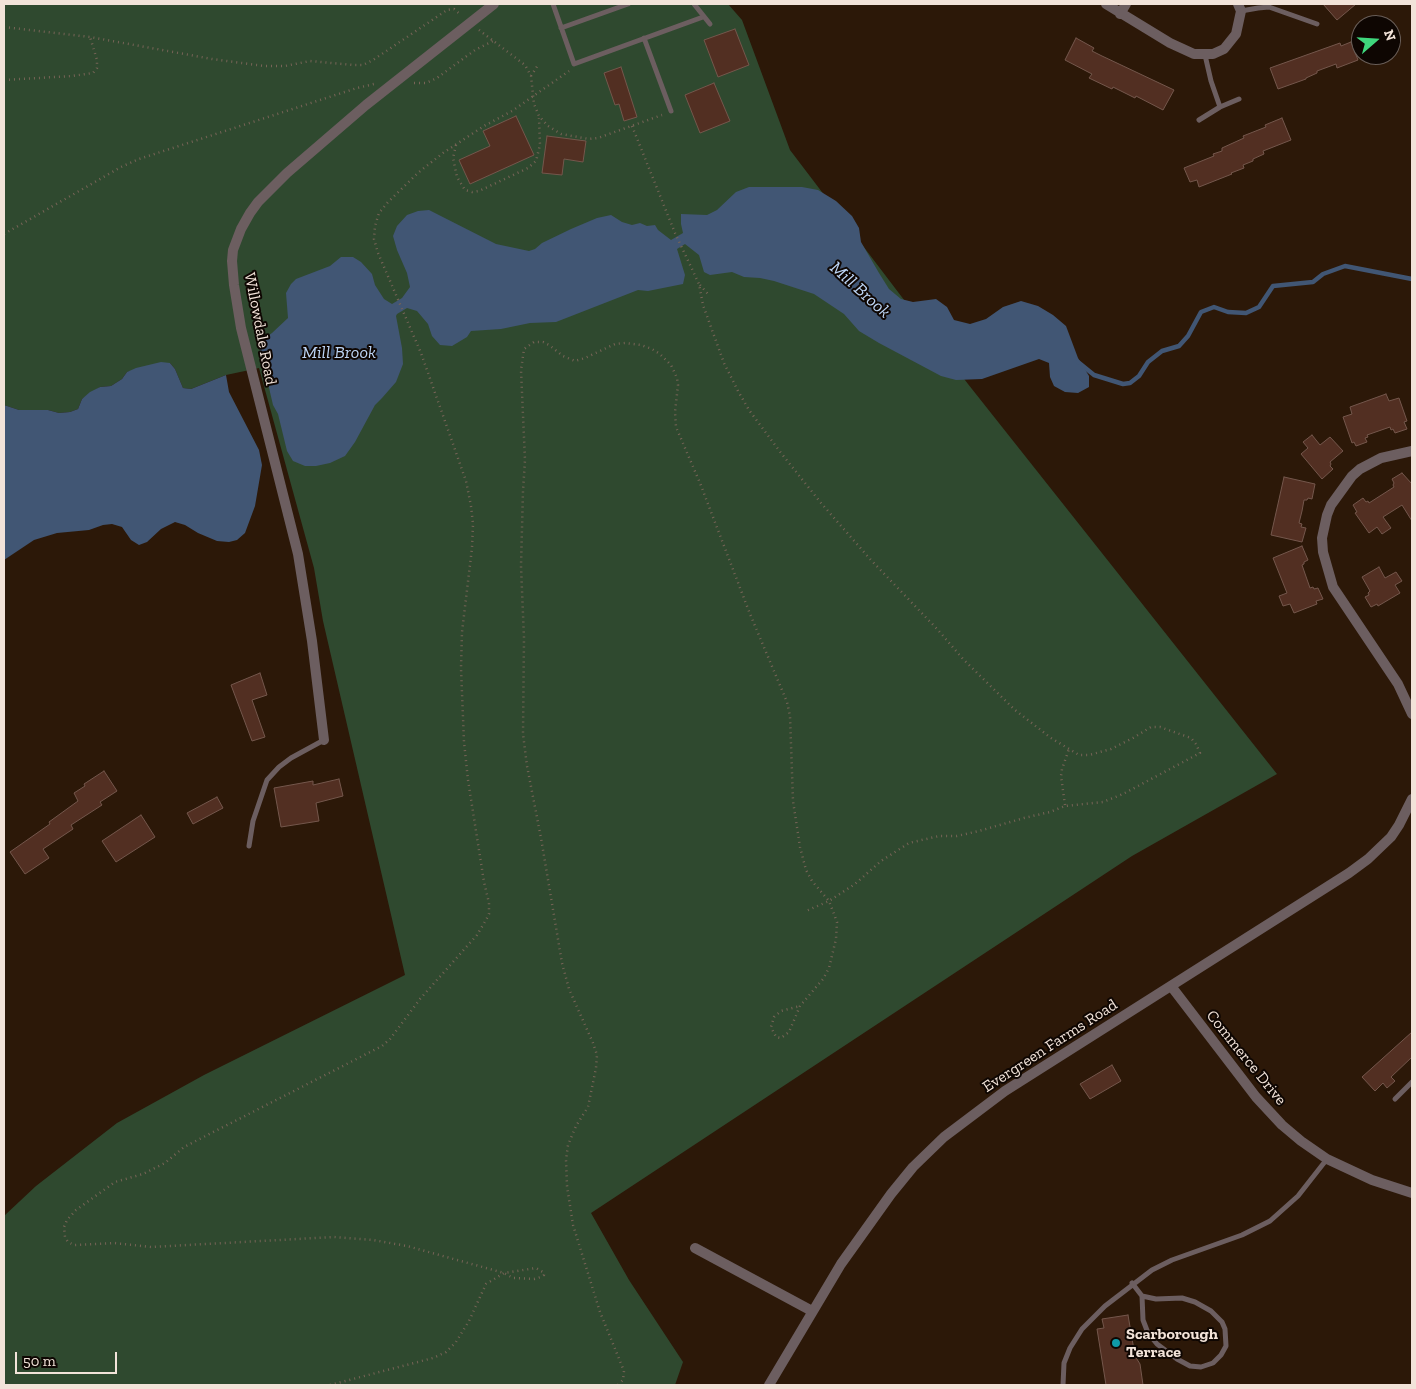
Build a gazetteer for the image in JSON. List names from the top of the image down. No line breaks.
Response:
{"streets":{"street":["Willowdale Road","Evergreen Farms Road","Commerce Drive"]},"crossings":[["Evergreen Farms Road","Commerce Drive"]],"water":["Mill Brook"],"places":["Scarborough Terrace"],"scale_bar":"50 m","north":"right"}
